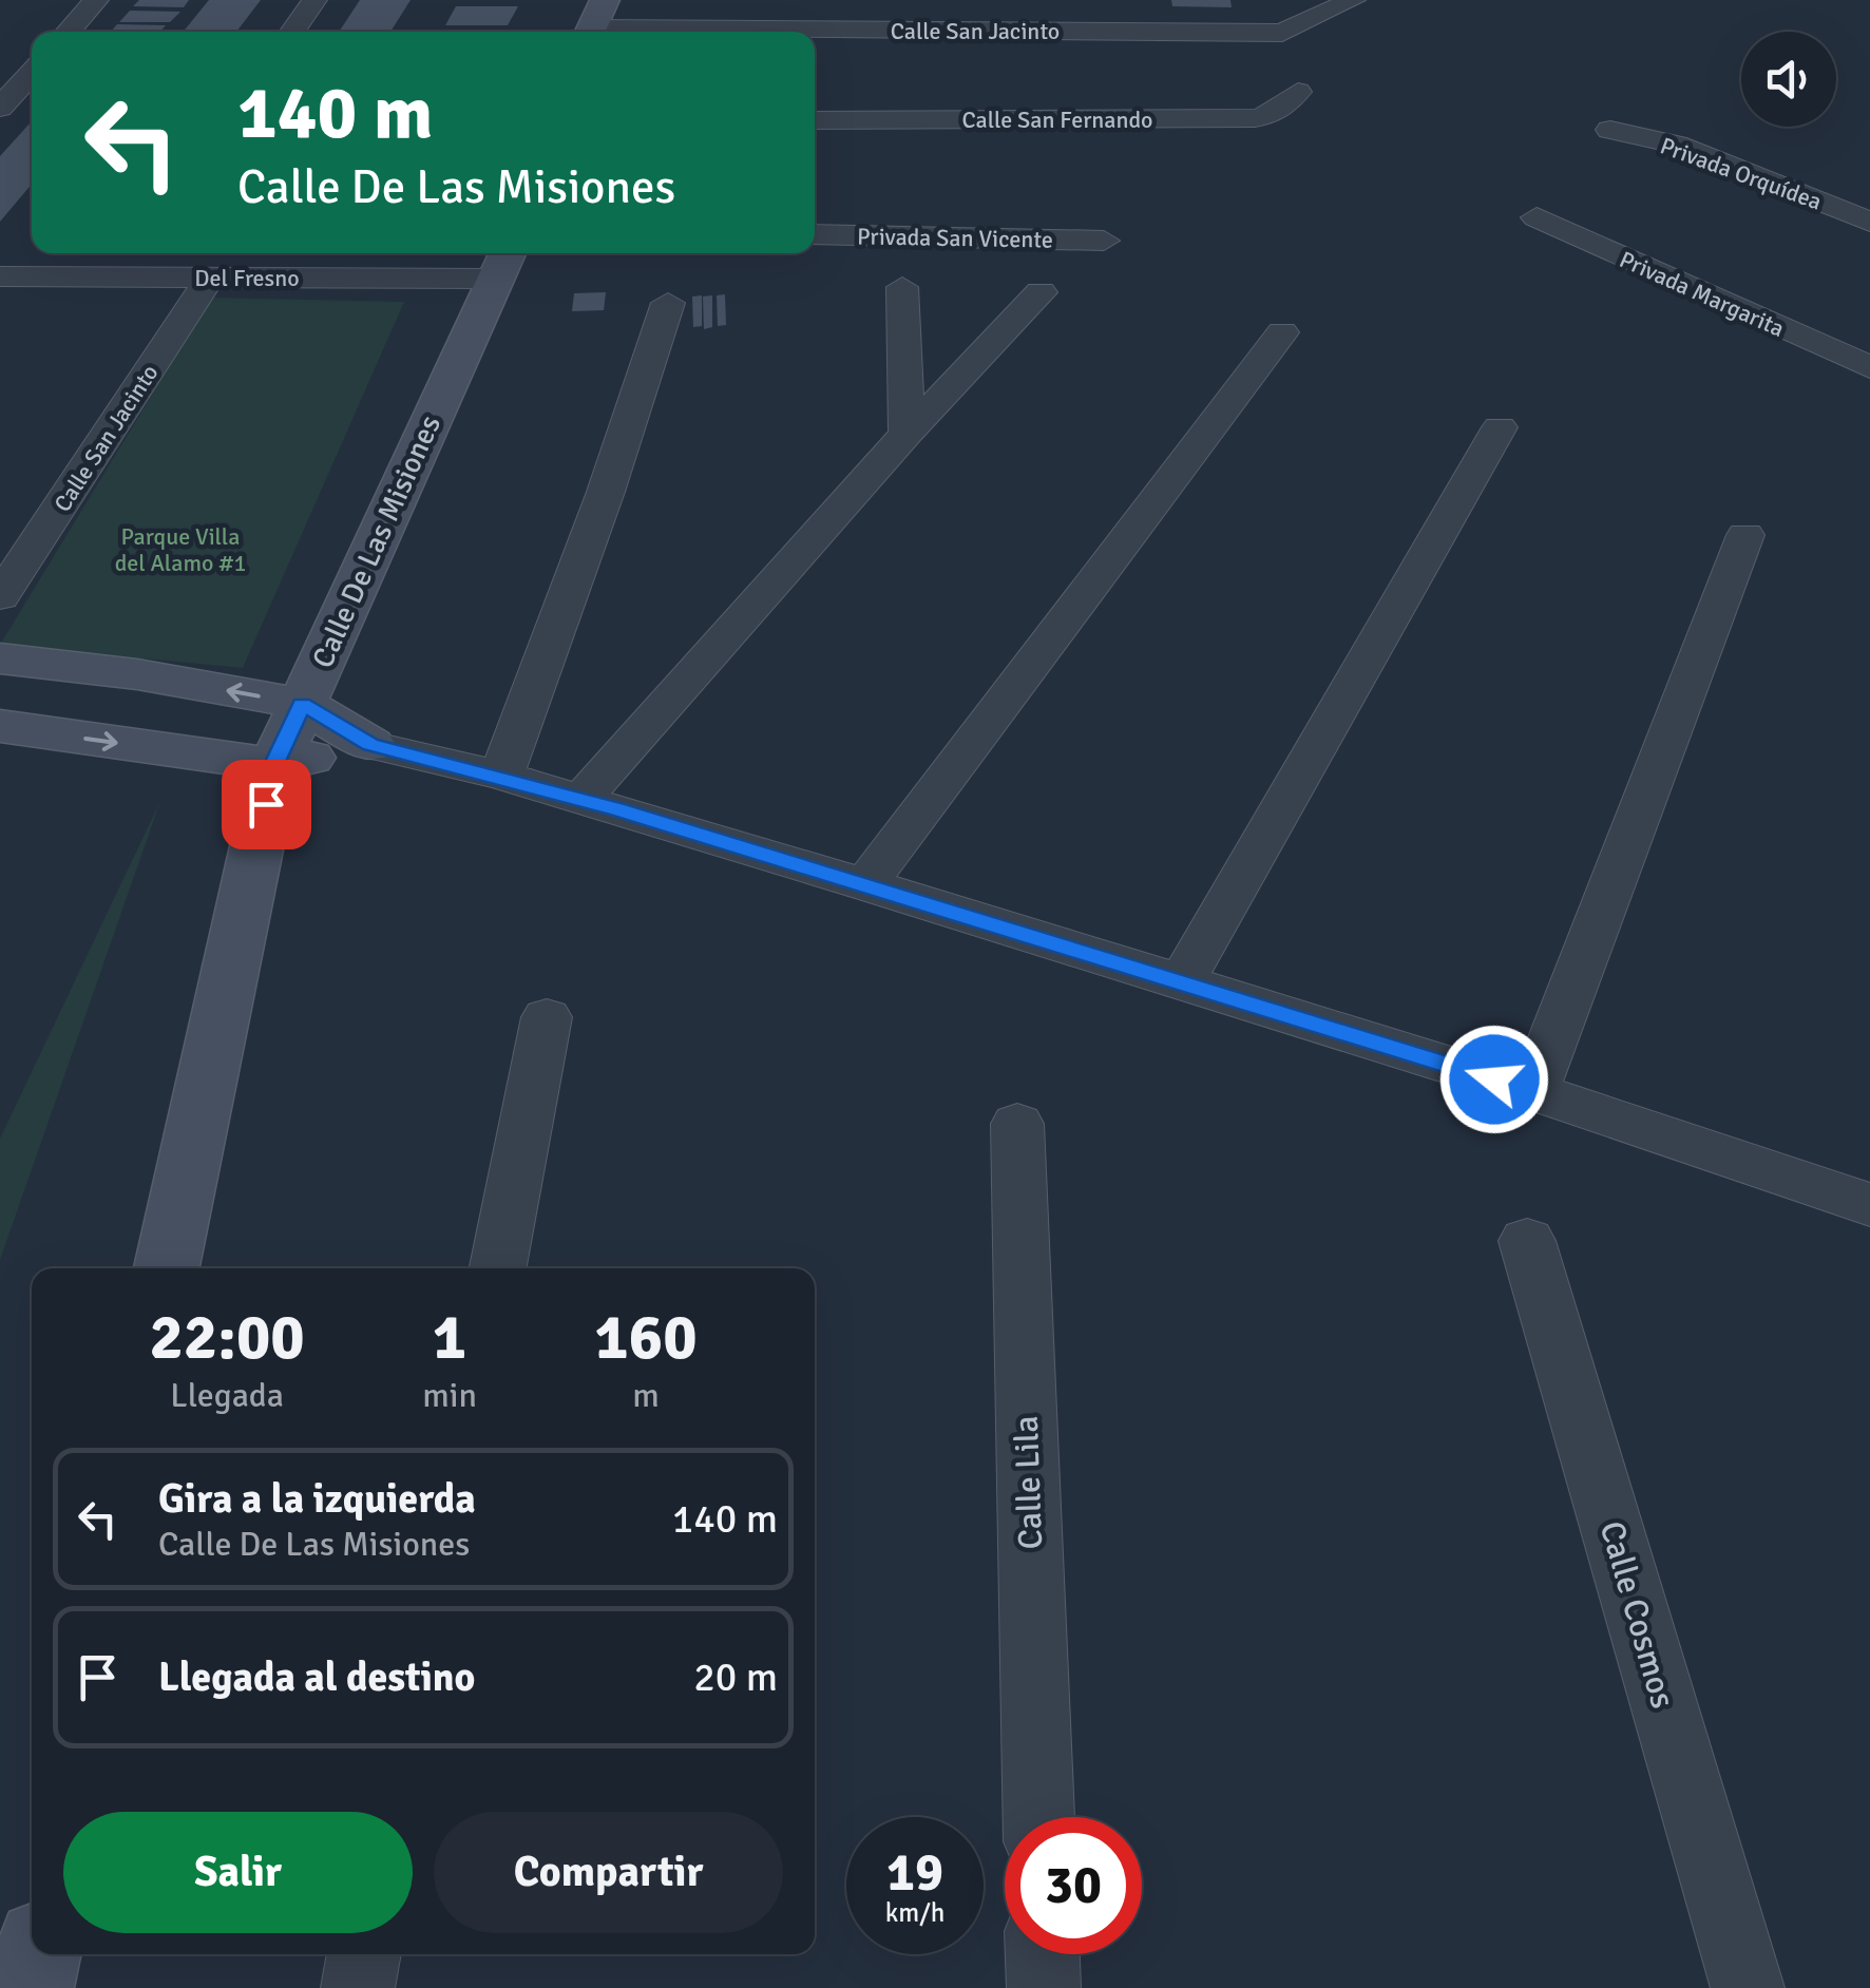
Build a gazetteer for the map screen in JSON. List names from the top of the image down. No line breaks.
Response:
{"streets":{"street":["Calle San Jacinto","Calle San Fernando","Privada Orquídea","Privada San Vicente","Del Fresno","Privada Margarita","Calle De Las Misiones","Calle Lila","Calle Cosmos"]},"crossings":[["Calle San Jacinto","Del Fresno"],["Del Fresno","Calle De Las Misiones"]],"parks":["Parque Villa del Alamo #1"],"page":{"turn":["140 m","Calle De Las Misiones"],"eta":["22:00","Llegada","1","min","160","m"],"list":[{"name":"Gira a la izquierda","note":"Calle De Las Misiones","value":"140 m"},{"name":"Llegada al destino","value":"20 m"}],"buttons":["Salir","Compartir"],"speed":"19 km/h","limit":"30"}}
